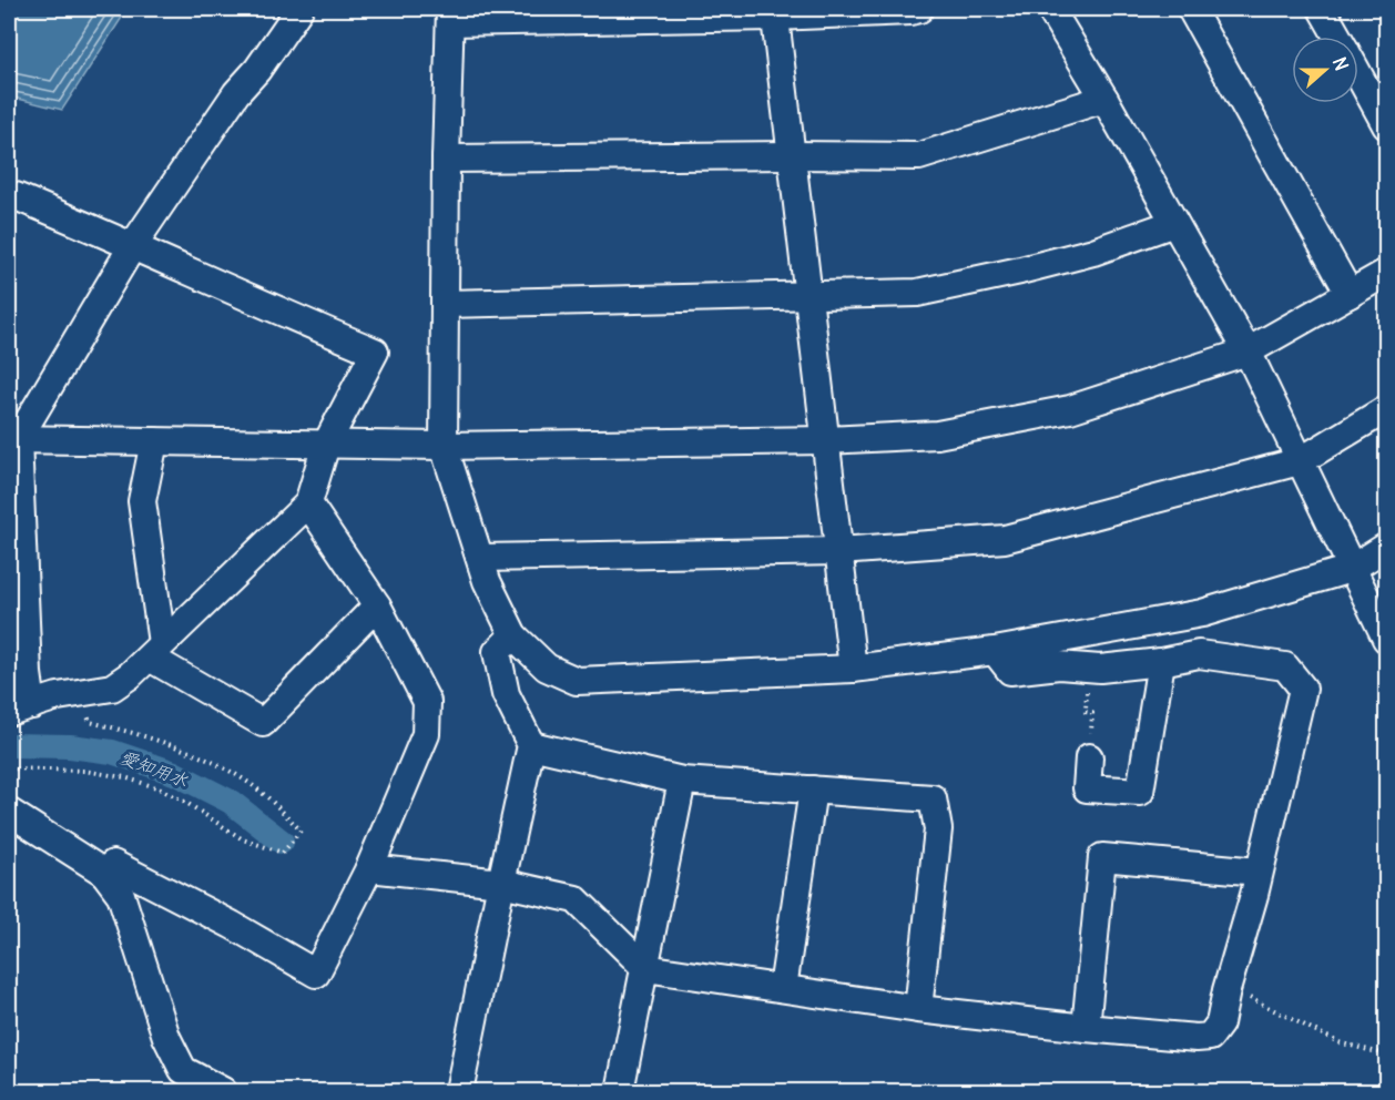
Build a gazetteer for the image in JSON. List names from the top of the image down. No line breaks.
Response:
{"water":["愛知用水"],"north":"right"}
